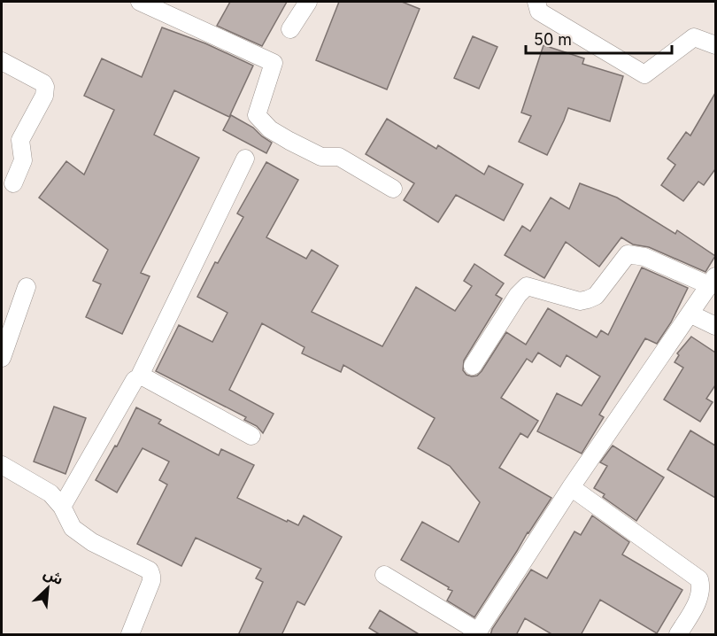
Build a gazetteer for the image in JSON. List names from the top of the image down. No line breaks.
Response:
{"scale_bar":"50 m","north":"top right"}
